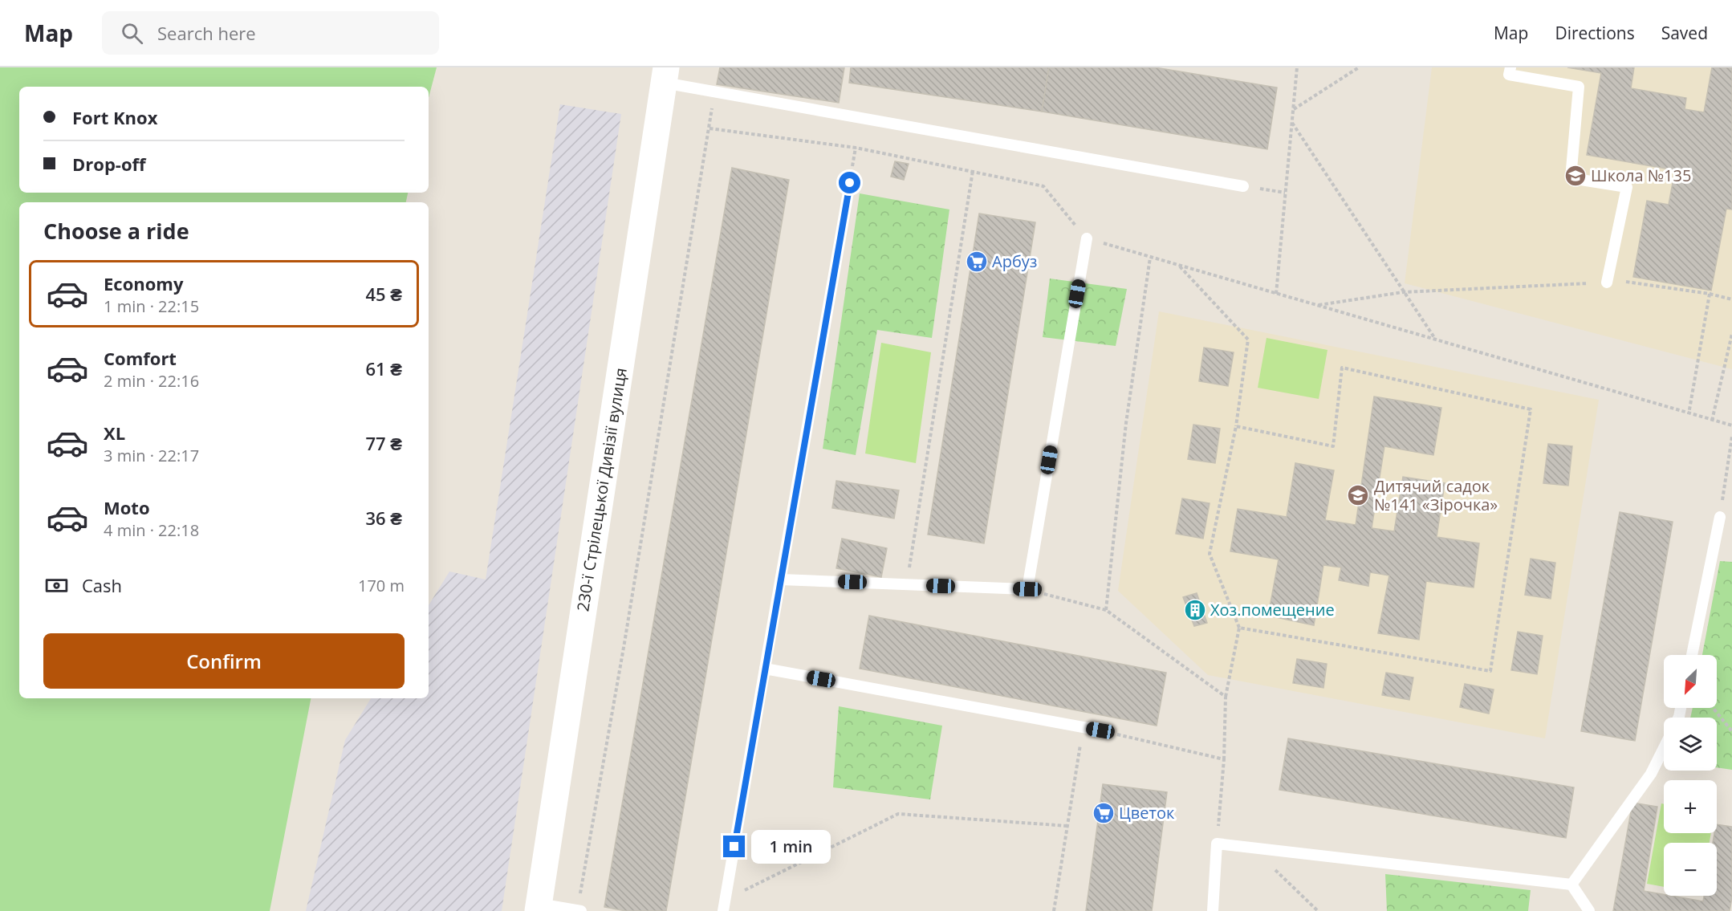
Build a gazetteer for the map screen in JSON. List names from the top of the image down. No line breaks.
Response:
{"streets":{"street":["230-ї Стрілецької Дивізії вулиця"]},"places":{"school or university":["Школа №135","Дитячий садок №141 «Зiрочка»"],"supermarket":["Арбуз","Цветок"],"building":["Хоз.помещение"]},"north":"bottom left","page":{"header":"Map","search":"Search here","nav":["Map","Directions","Saved"],"banner":["Fort Knox","Drop-off"],"heading":"Choose a ride","list":[{"name":"Economy","note":"1 min · 22:15","value":"45 ₴"},{"name":"Comfort","note":"2 min · 22:16","value":"61 ₴"},{"name":"XL","note":"3 min · 22:17","value":"77 ₴"},{"name":"Moto","note":"4 min · 22:18","value":"36 ₴"}],"pay":["Cash","170 m"],"buttons":"Confirm","map_buttons":["+","−"],"bubble":"1 min"}}
